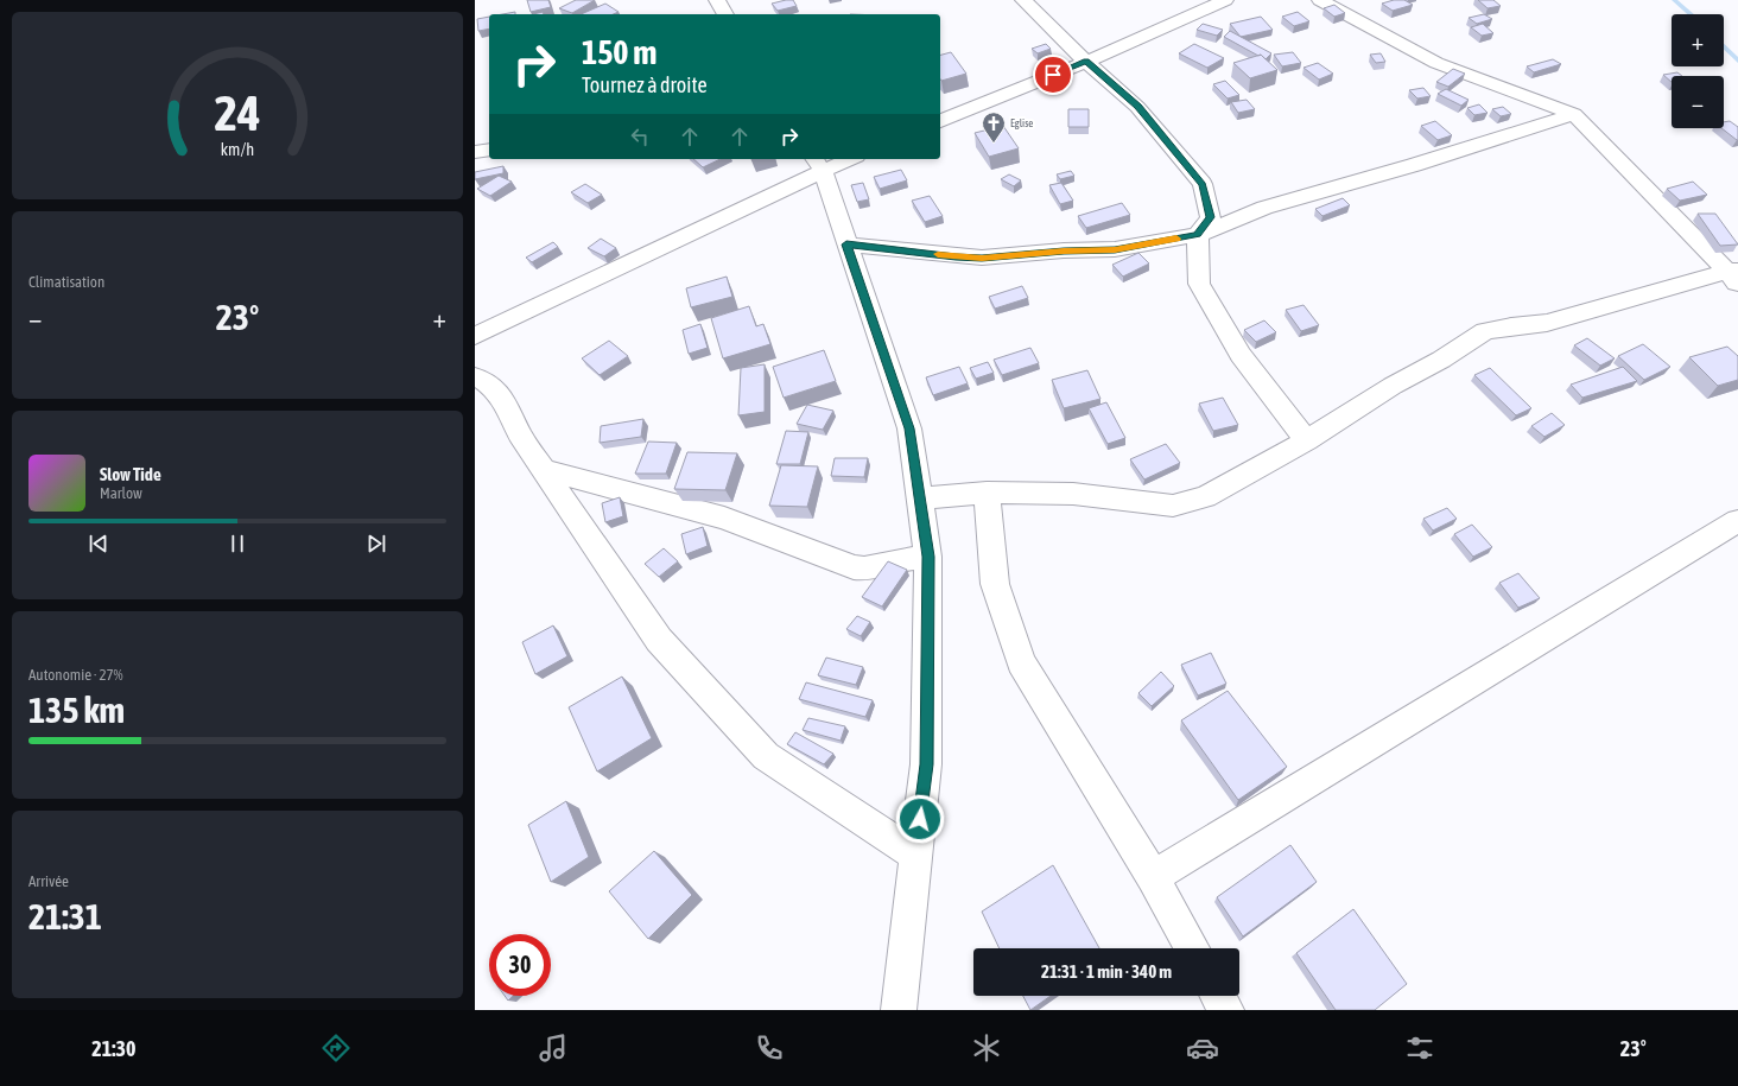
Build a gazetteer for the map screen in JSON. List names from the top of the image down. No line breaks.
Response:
{"places":{"church":["Eglise"]},"page":{"map_buttons":["+","−"],"turn":["150 m","Tournez à droite"],"tile":["Climatisation",["Autonomie · 27%","135 km"],["Arrivée","21:31"]],"heat":["−","23°","+"],"song":["Slow Tide","Marlow"],"limit":"30","trip":"21:31 · 1 min · 340 m","tabs":["21:30","23°"],"gauge":["24","km/h"]}}
